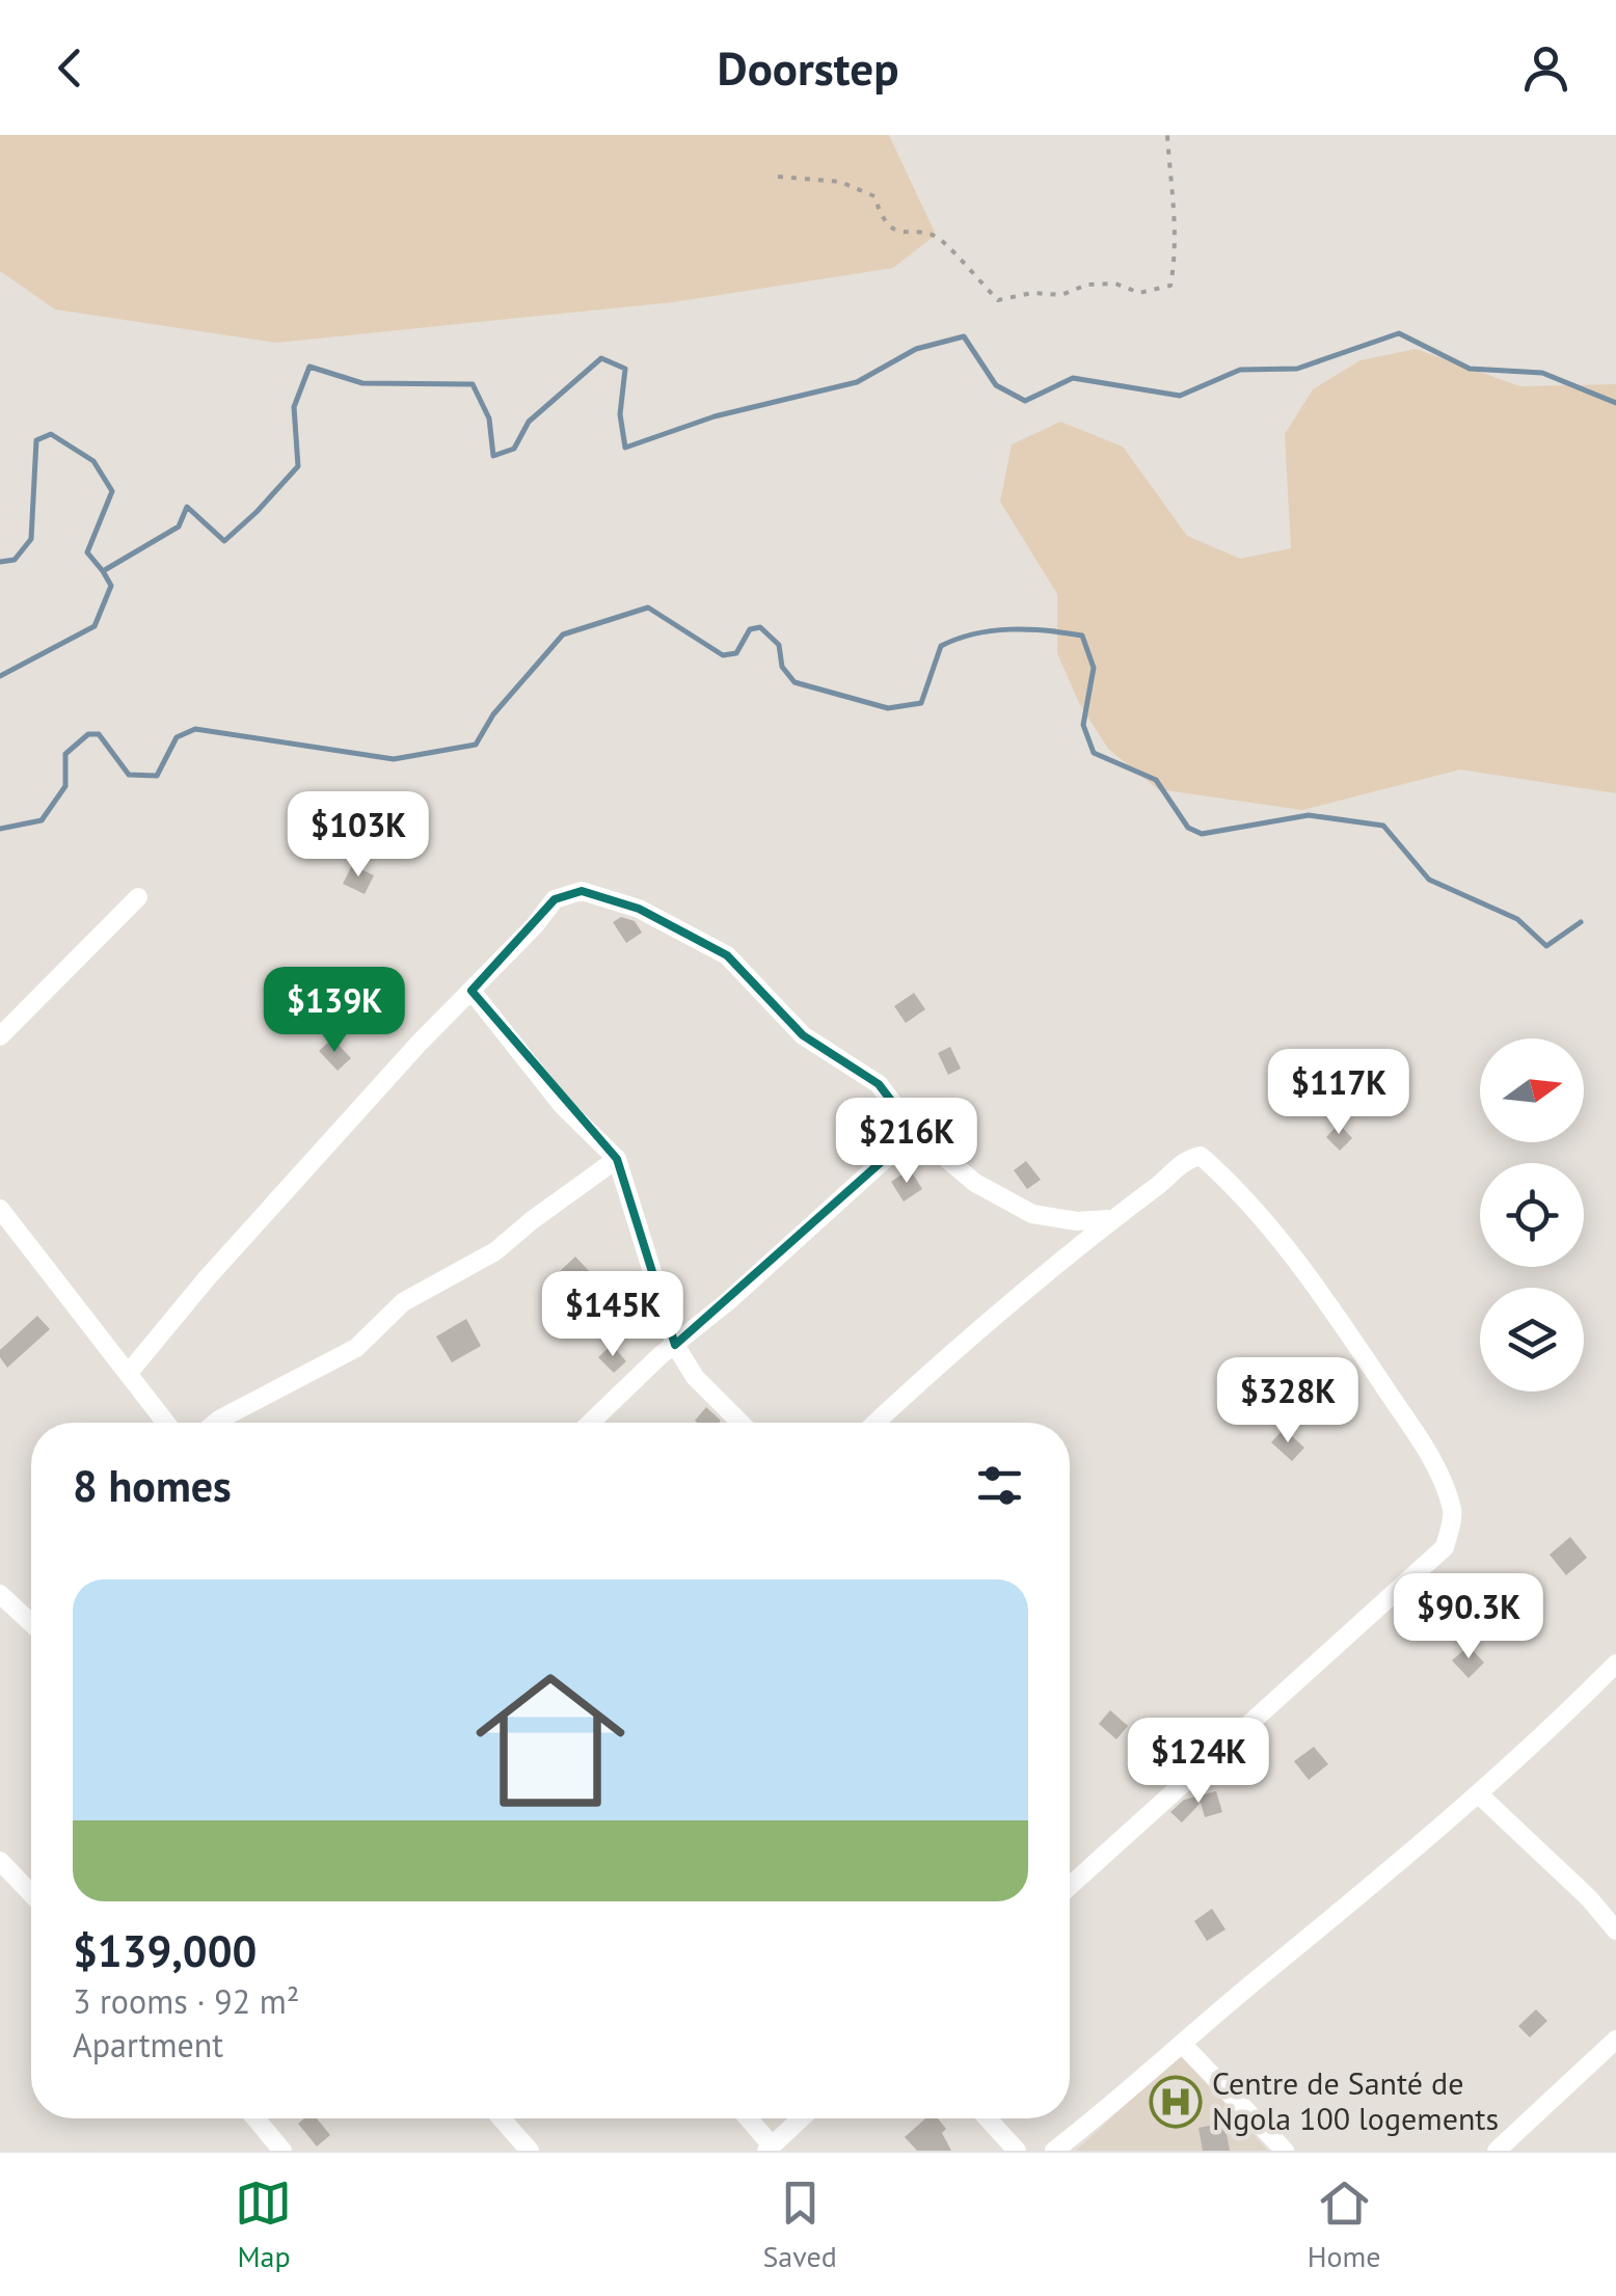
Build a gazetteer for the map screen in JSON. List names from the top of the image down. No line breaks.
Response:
{"places":{"hospital":["Centre de Santé de Ngola 100 logements"]},"north":"right","page":{"header":"Doorstep","price":["$103K","$139K","$117K","$216K","$145K","$328K","$90.3K","$124K"],"heading":"8 homes","list":[{"name":"$139,000","note":"3 rooms · 92 m² · Apartment"}],"tabs":["Map","Saved","Home"]}}
